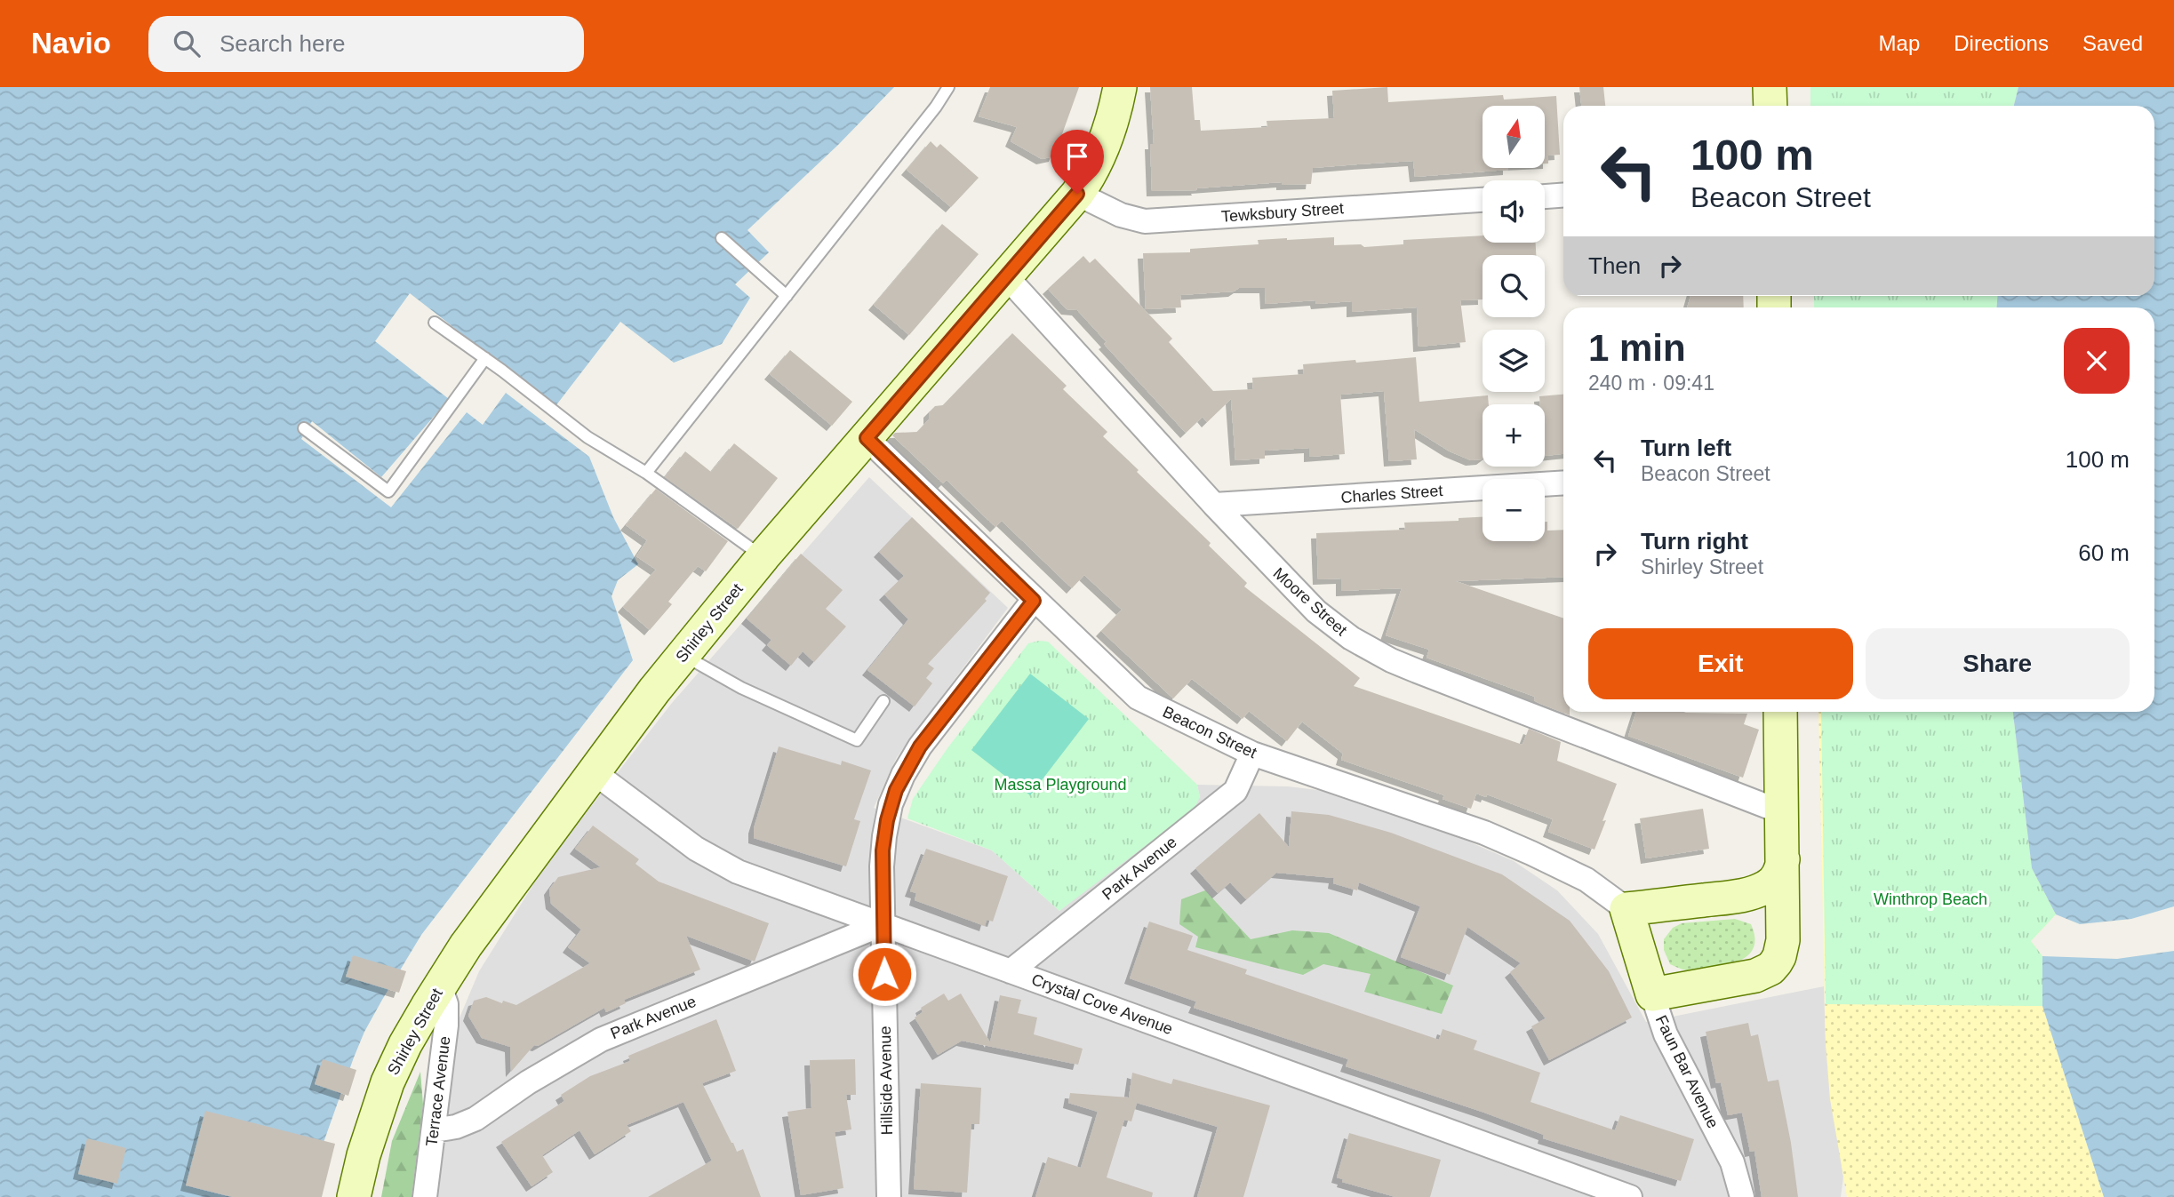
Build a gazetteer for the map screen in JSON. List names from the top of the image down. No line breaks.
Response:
{"streets":{"main road":["Shirley Street","Faun Bar Avenue"],"street":["Tewksbury Street","Charles Street","Moore Street","Beacon Street","Park Avenue","Crystal Cove Avenue","Hillside Avenue","Terrace Avenue"]},"crossings":[["Tewksbury Street","Shirley Street"],["Charles Street","Moore Street"],["Moore Street","Shirley Street"],["Shirley Street","Beacon Street"],["Shirley Street","Crystal Cove Avenue"],["Shirley Street","Terrace Avenue"],["Beacon Street","Park Avenue"],["Beacon Street","Faun Bar Avenue"],["Beacon Street","Hillside Avenue"],["Park Avenue","Crystal Cove Avenue"],["Park Avenue","Hillside Avenue"],["Park Avenue","Terrace Avenue"],["Crystal Cove Avenue","Hillside Avenue"]],"parks":["Massa Playground","Winthrop Beach"],"north":"top","page":{"header":"Navio","search":"Search here","nav":["Map","Directions","Saved"],"map_buttons":["+","−"],"turn":["100 m","Beacon Street"],"then":"Then","heading":["1 min","240 m · 09:41"],"list":[{"name":"Turn left","note":"Beacon Street","value":"100 m"},{"name":"Turn right","note":"Shirley Street","value":"60 m"}],"buttons":["Exit","Share"]}}
